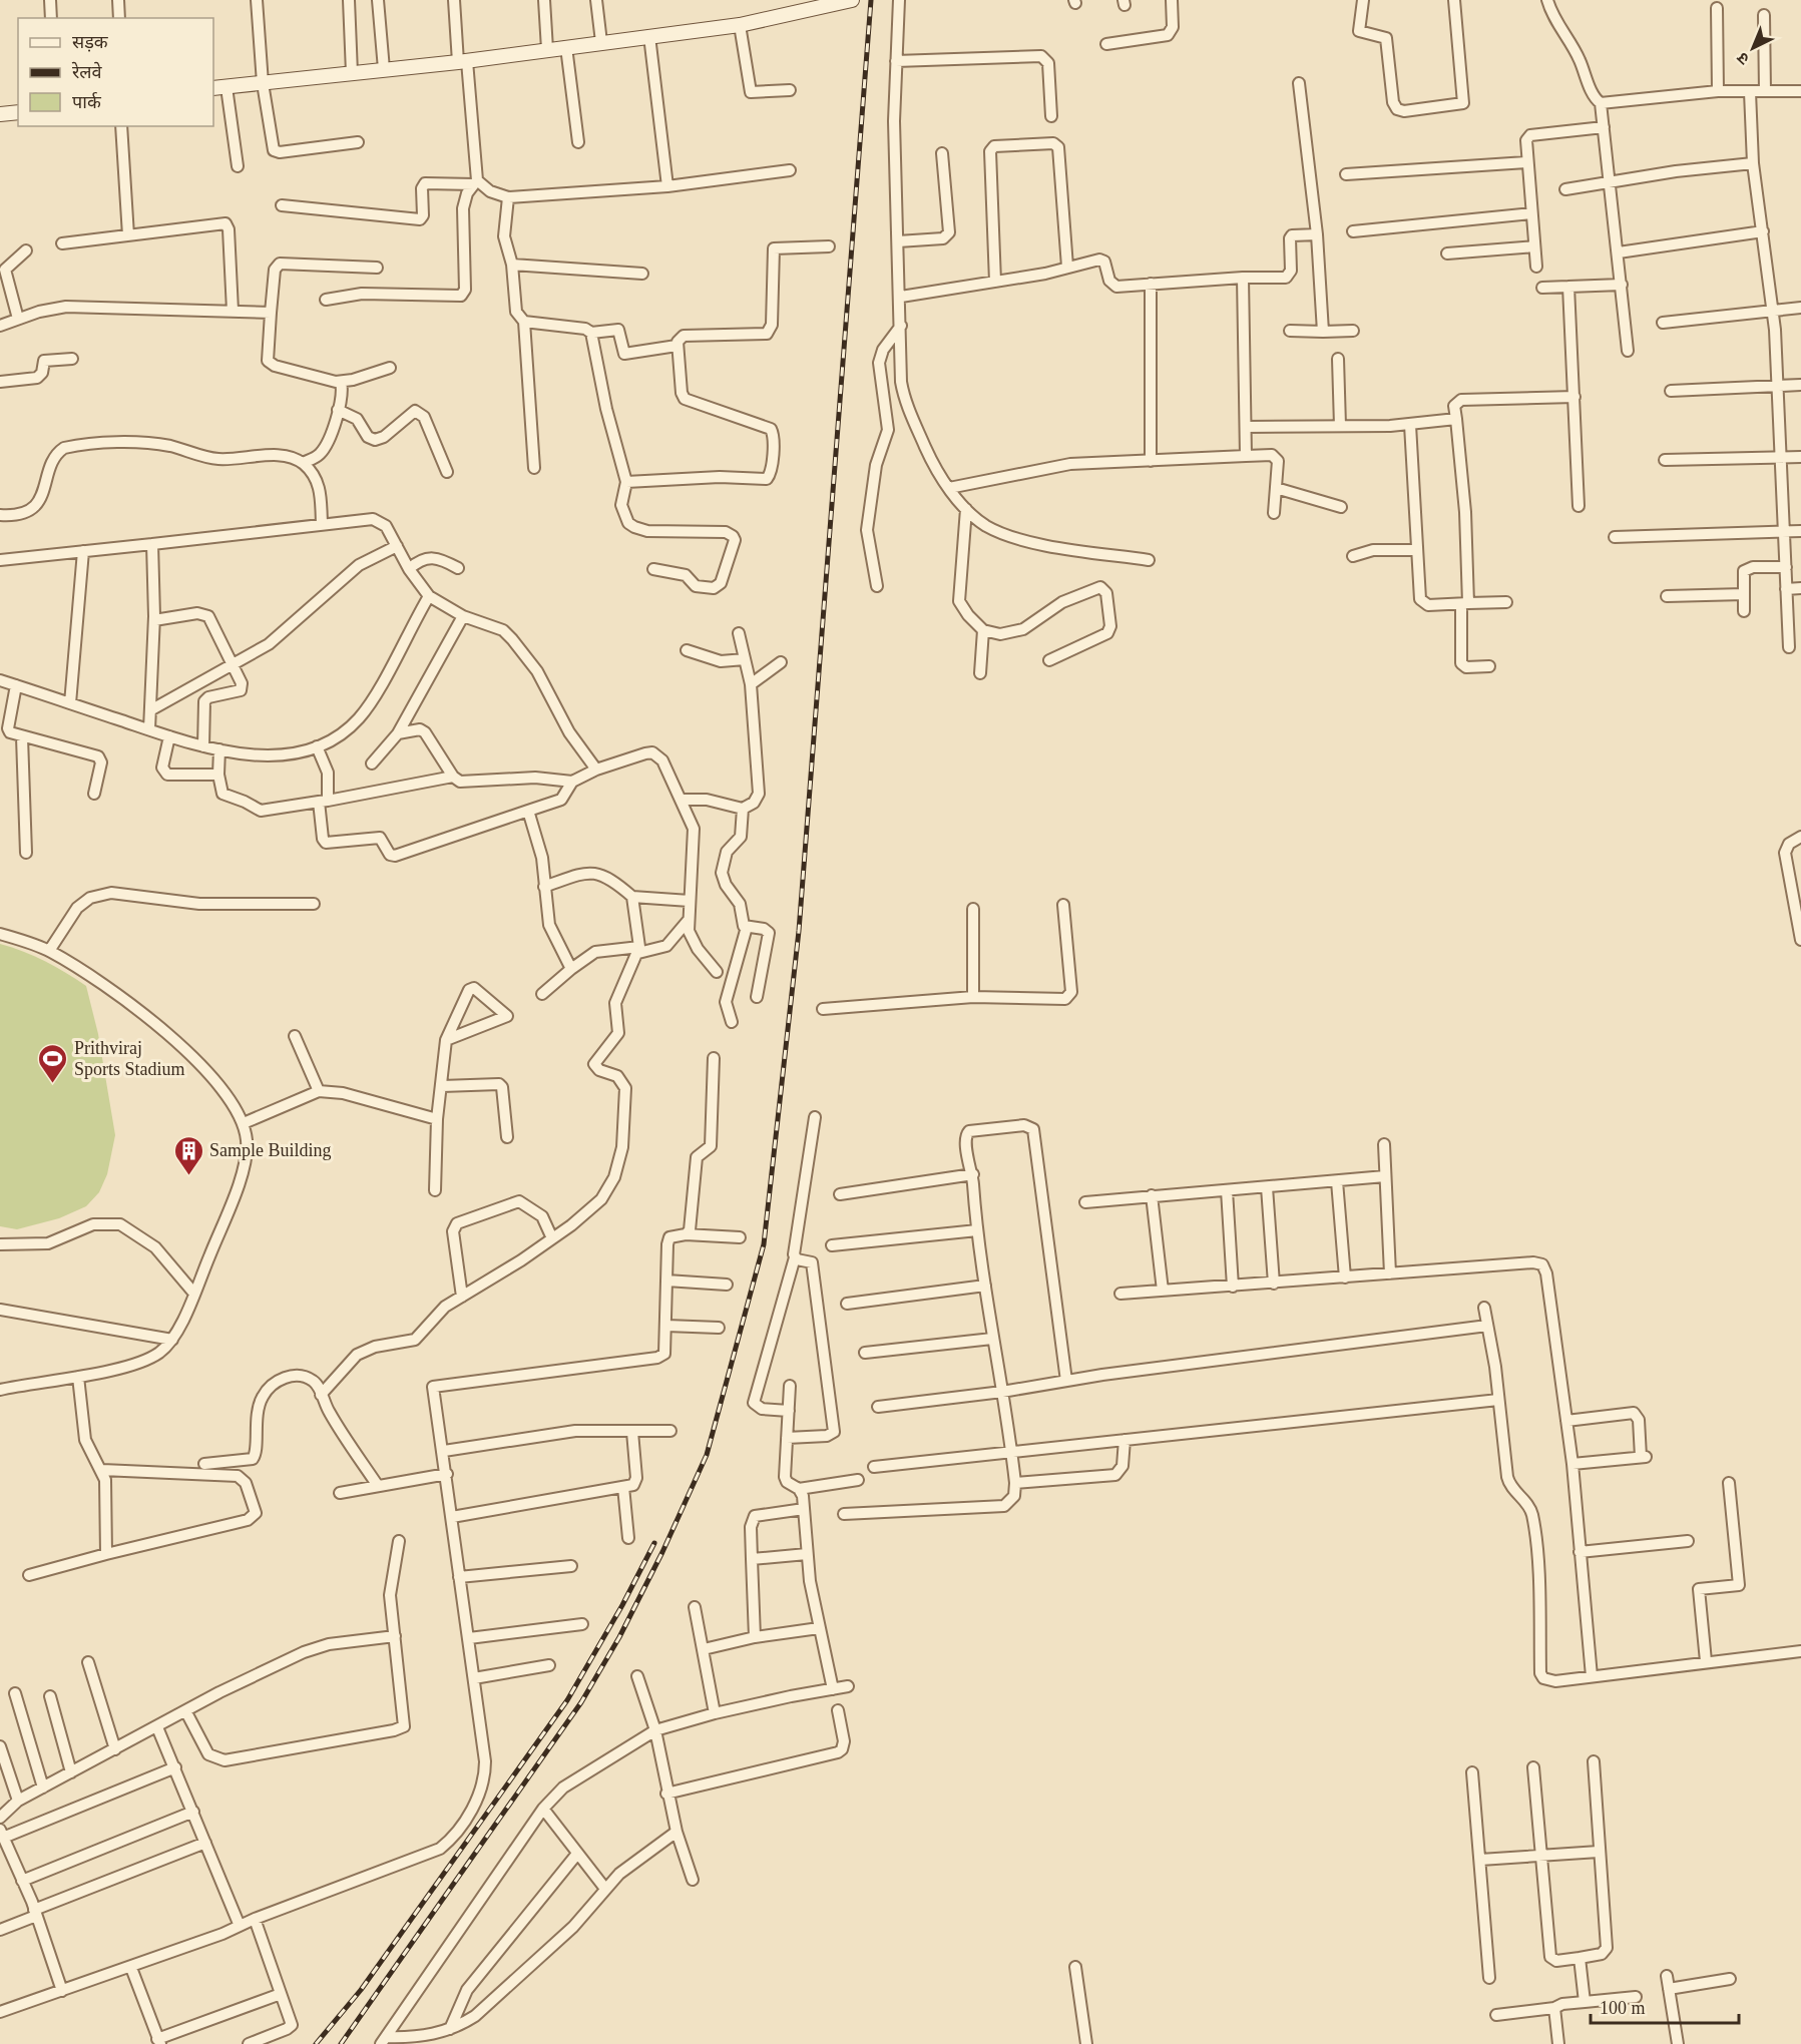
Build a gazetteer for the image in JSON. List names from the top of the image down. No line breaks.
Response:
{"places":{"sports":["Prithviraj Sports Stadium"],"building":["Sample Building"]},"legend":["सड़क","रेलवे","पार्क"],"scale_bar":"100 m","north":"bottom left"}
